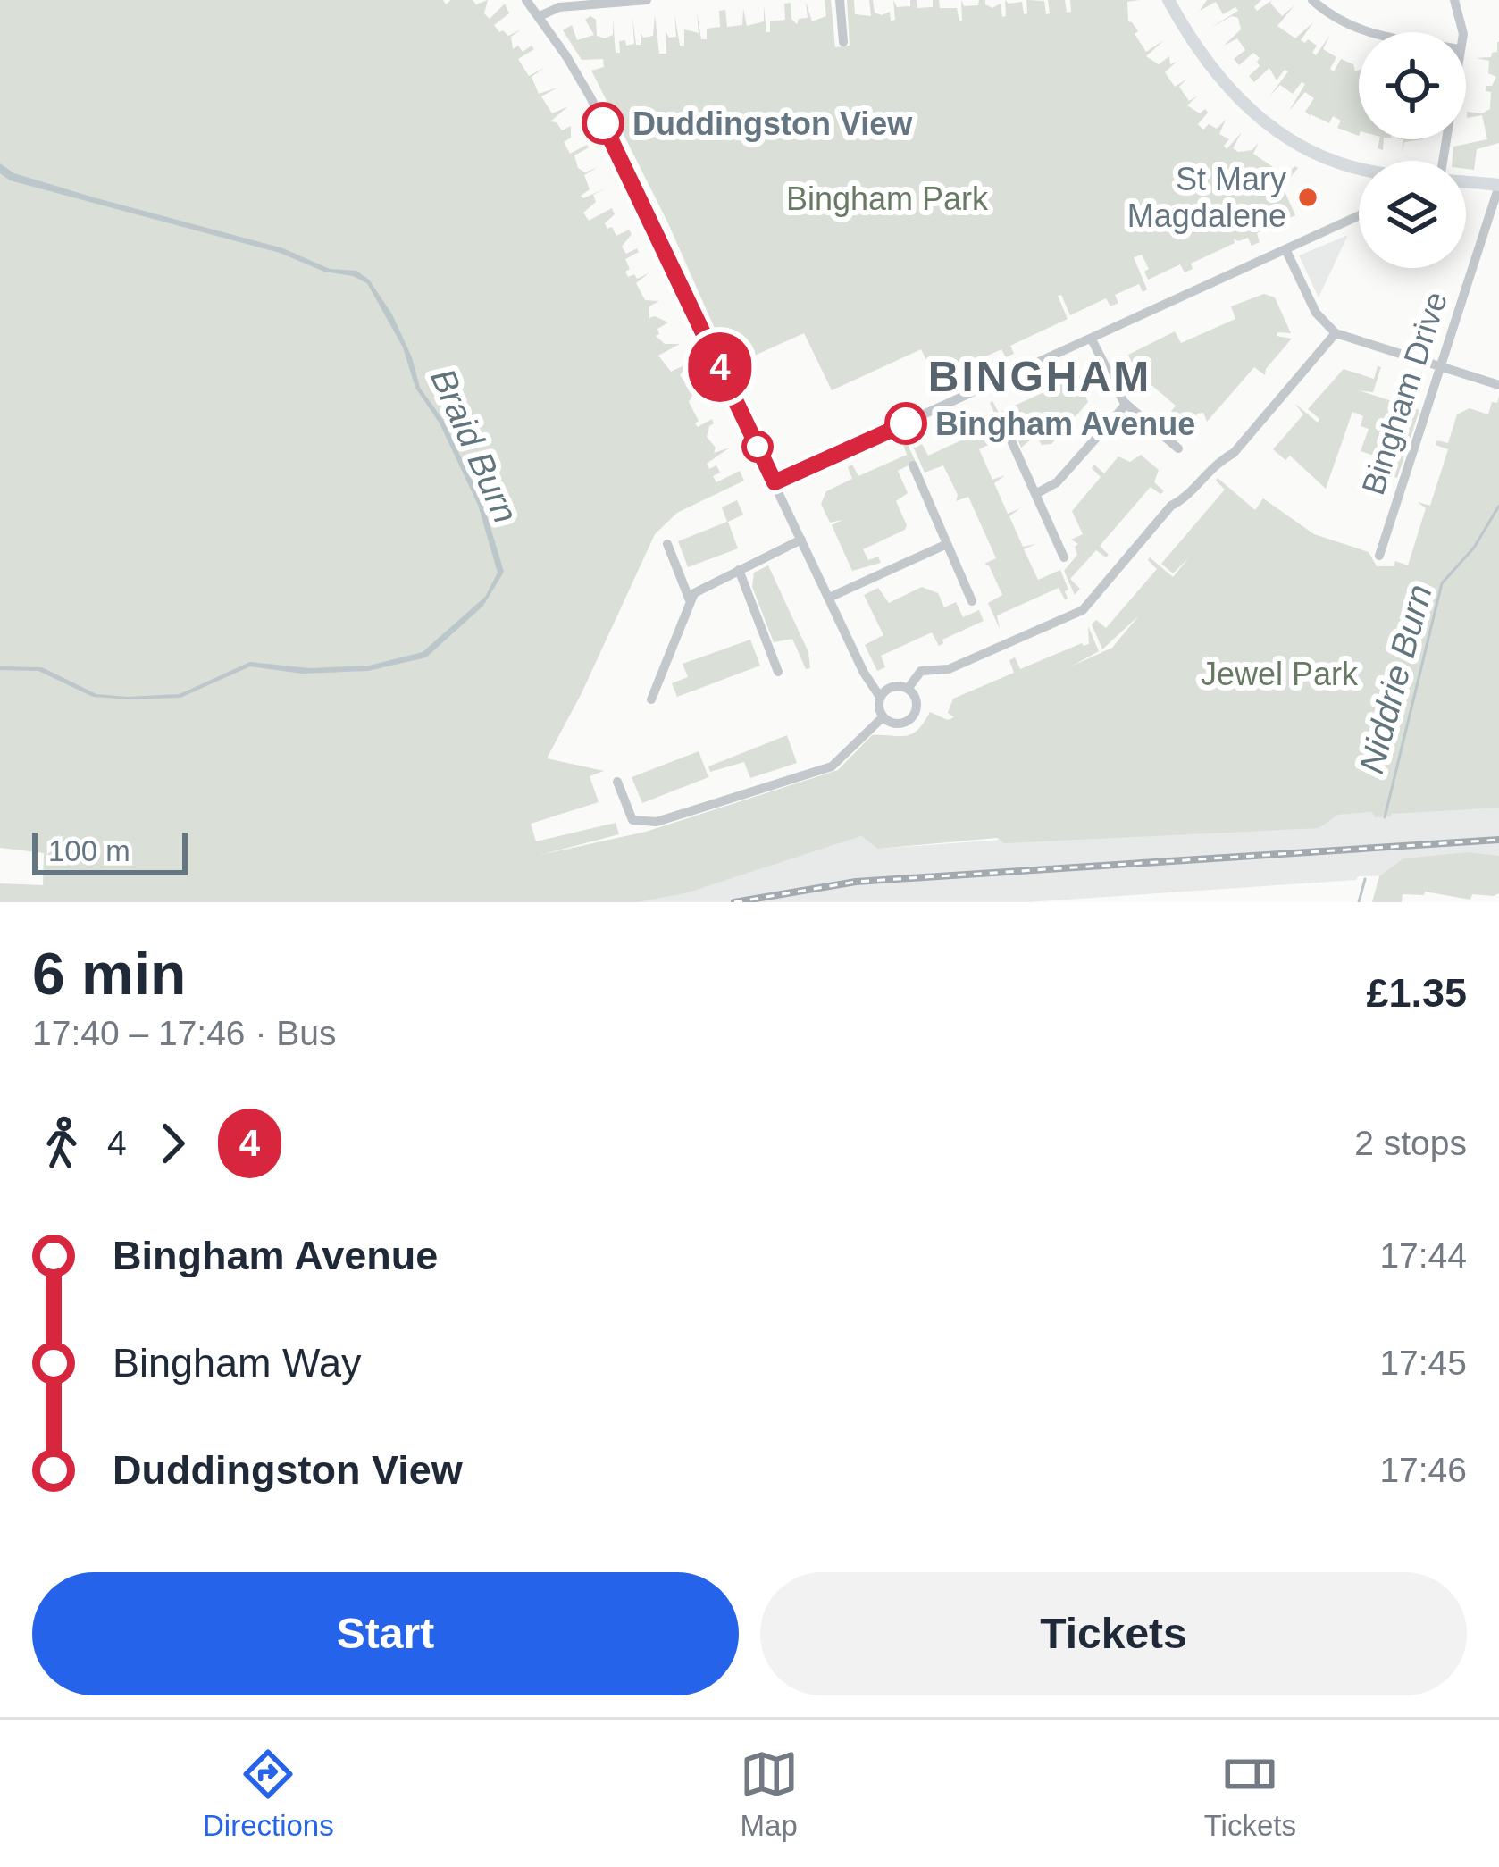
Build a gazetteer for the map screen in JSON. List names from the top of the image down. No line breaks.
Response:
{"streets":{"street":["Bingham Drive"]},"districts":["BINGHAM"],"water":["Braid Burn","Niddrie Burn"],"parks":["Bingham Park","Jewel Park"],"places":["Duddingston View","St Mary Magdalene","Bingham Avenue"],"lines":["bus line 4"],"scale_bar":"100 m","page":{"on_map":"4","scale":"100 m","heading":["6 min","17:40 – 17:46 · Bus","£1.35"],"legs":["4","4","2 stops"],"list":[{"name":"Bingham Avenue","value":"17:44"},{"name":"Bingham Way","value":"17:45"},{"name":"Duddingston View","value":"17:46"}],"buttons":["Start","Tickets"],"tabs":["Directions","Map","Tickets"]}}
